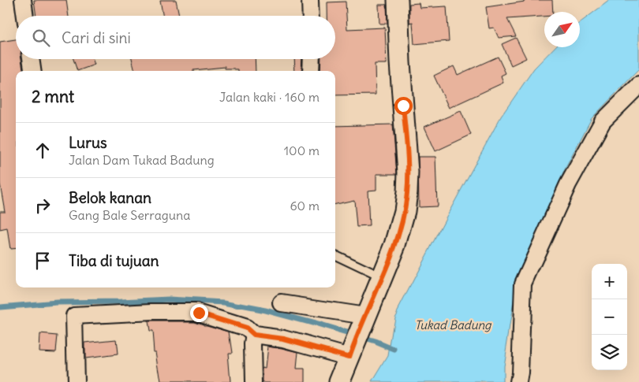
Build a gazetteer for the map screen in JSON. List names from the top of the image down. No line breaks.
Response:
{"water":["Tukad Badung"],"north":"top right","page":{"search":"Cari di sini","heading":["2 mnt","Jalan kaki · 160 m"],"list":[["Lurus","Jalan Dam Tukad Badung","100 m"],["Belok kanan","Gang Bale Serraguna","60 m"],"Tiba di tujuan"],"map_buttons":["+","−"]}}
